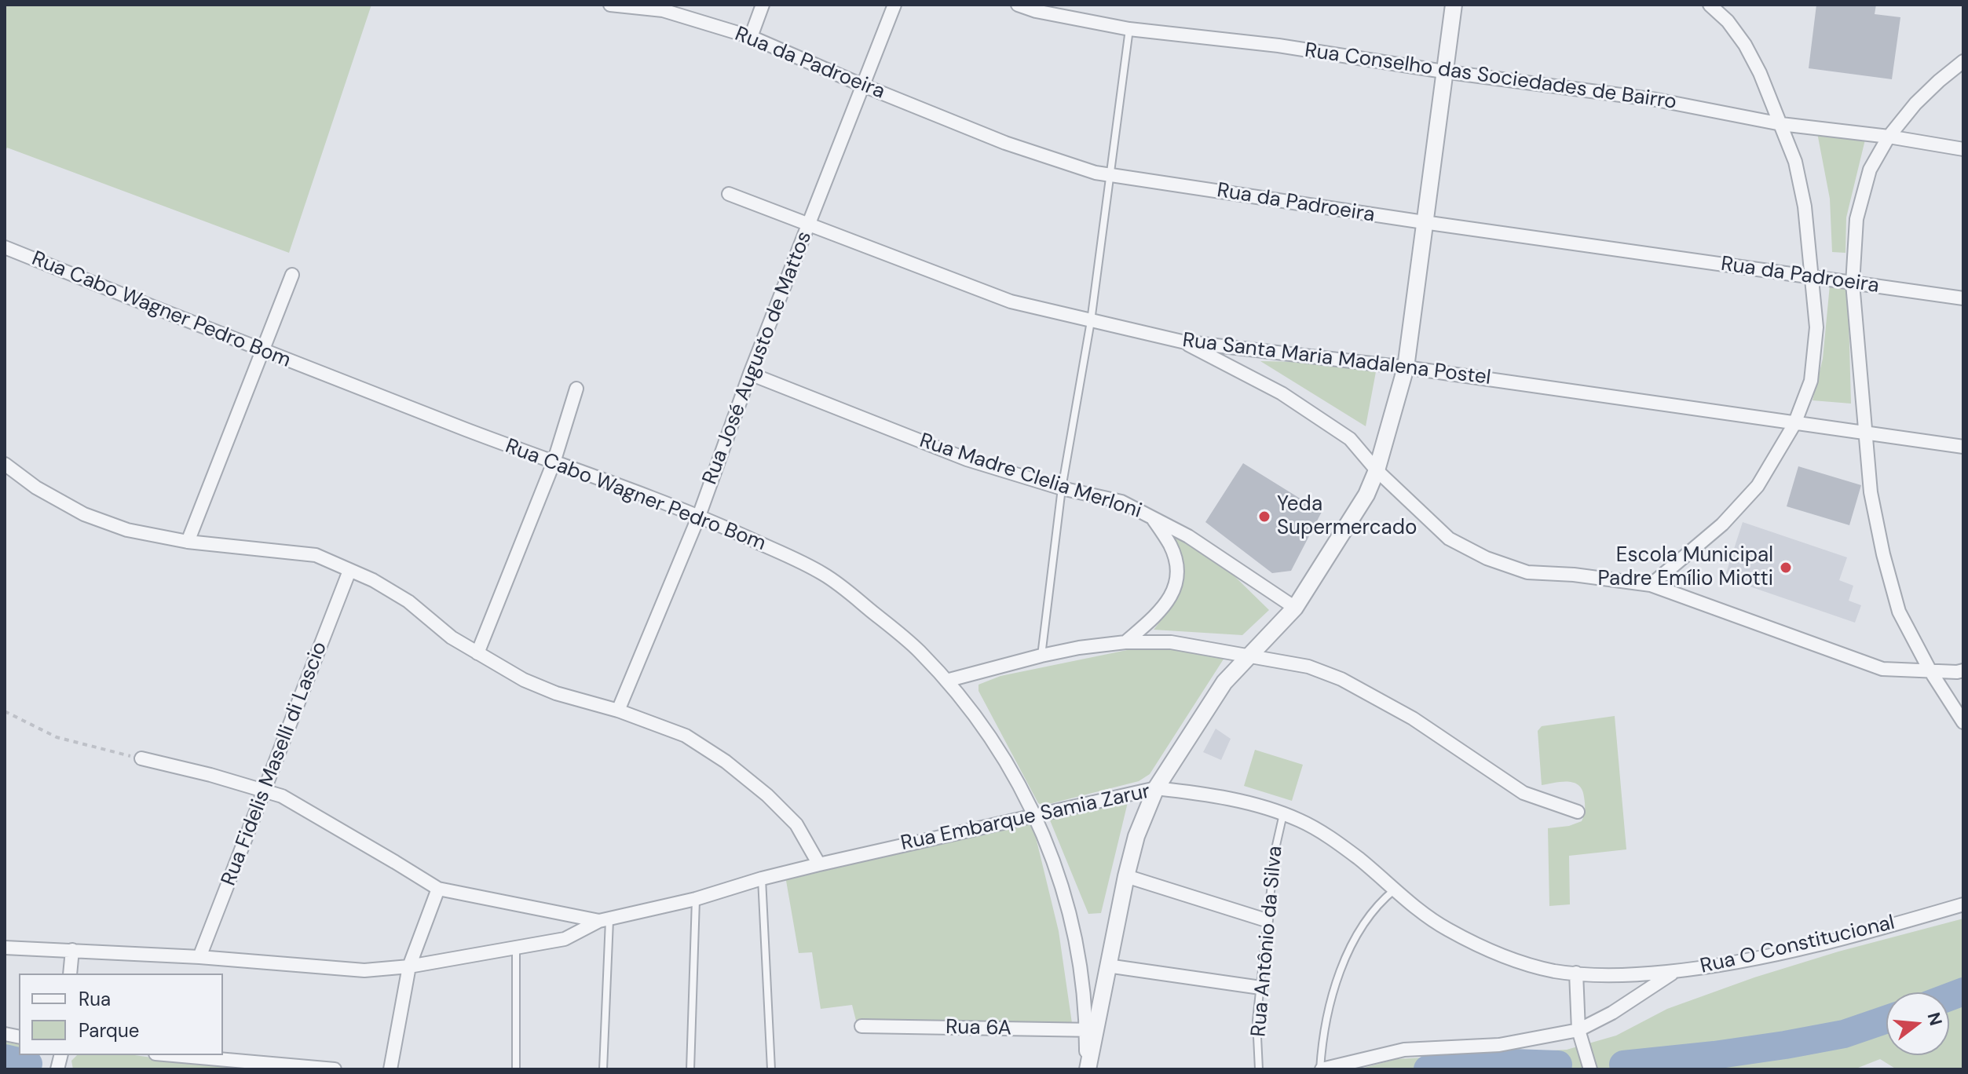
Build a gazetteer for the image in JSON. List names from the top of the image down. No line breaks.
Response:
{"streets":{"street":["Rua da Padroeira","Rua Conselho das Sociedades de Bairro","Rua Cabo Wagner Pedro Bom","Rua José Augusto de Mattos","Rua Santa Maria Madalena Postel","Rua Madre Clelia Merloni","Rua Fidelis Maselli di Lascio","Rua Embarque Samia Zarur","Rua O Constitucional","Rua 6A"],"lane":["Rua Antônio da Silva"]},"crossings":[["Rua da Padroeira","Rua José Augusto de Mattos"],["Rua Cabo Wagner Pedro Bom","Rua José Augusto de Mattos"],["Rua Cabo Wagner Pedro Bom","Rua Embarque Samia Zarur"],["Rua Cabo Wagner Pedro Bom","Rua 6A"],["Rua José Augusto de Mattos","Rua Santa Maria Madalena Postel"],["Rua José Augusto de Mattos","Rua Madre Clelia Merloni"],["Rua Embarque Samia Zarur","Rua Antônio da Silva"],["Rua Embarque Samia Zarur","Rua O Constitucional"]],"places":["Yeda Supermercado","Escola Municipal Padre Emílio Miotti"],"legend":["Rua","Parque"],"north":"right"}
